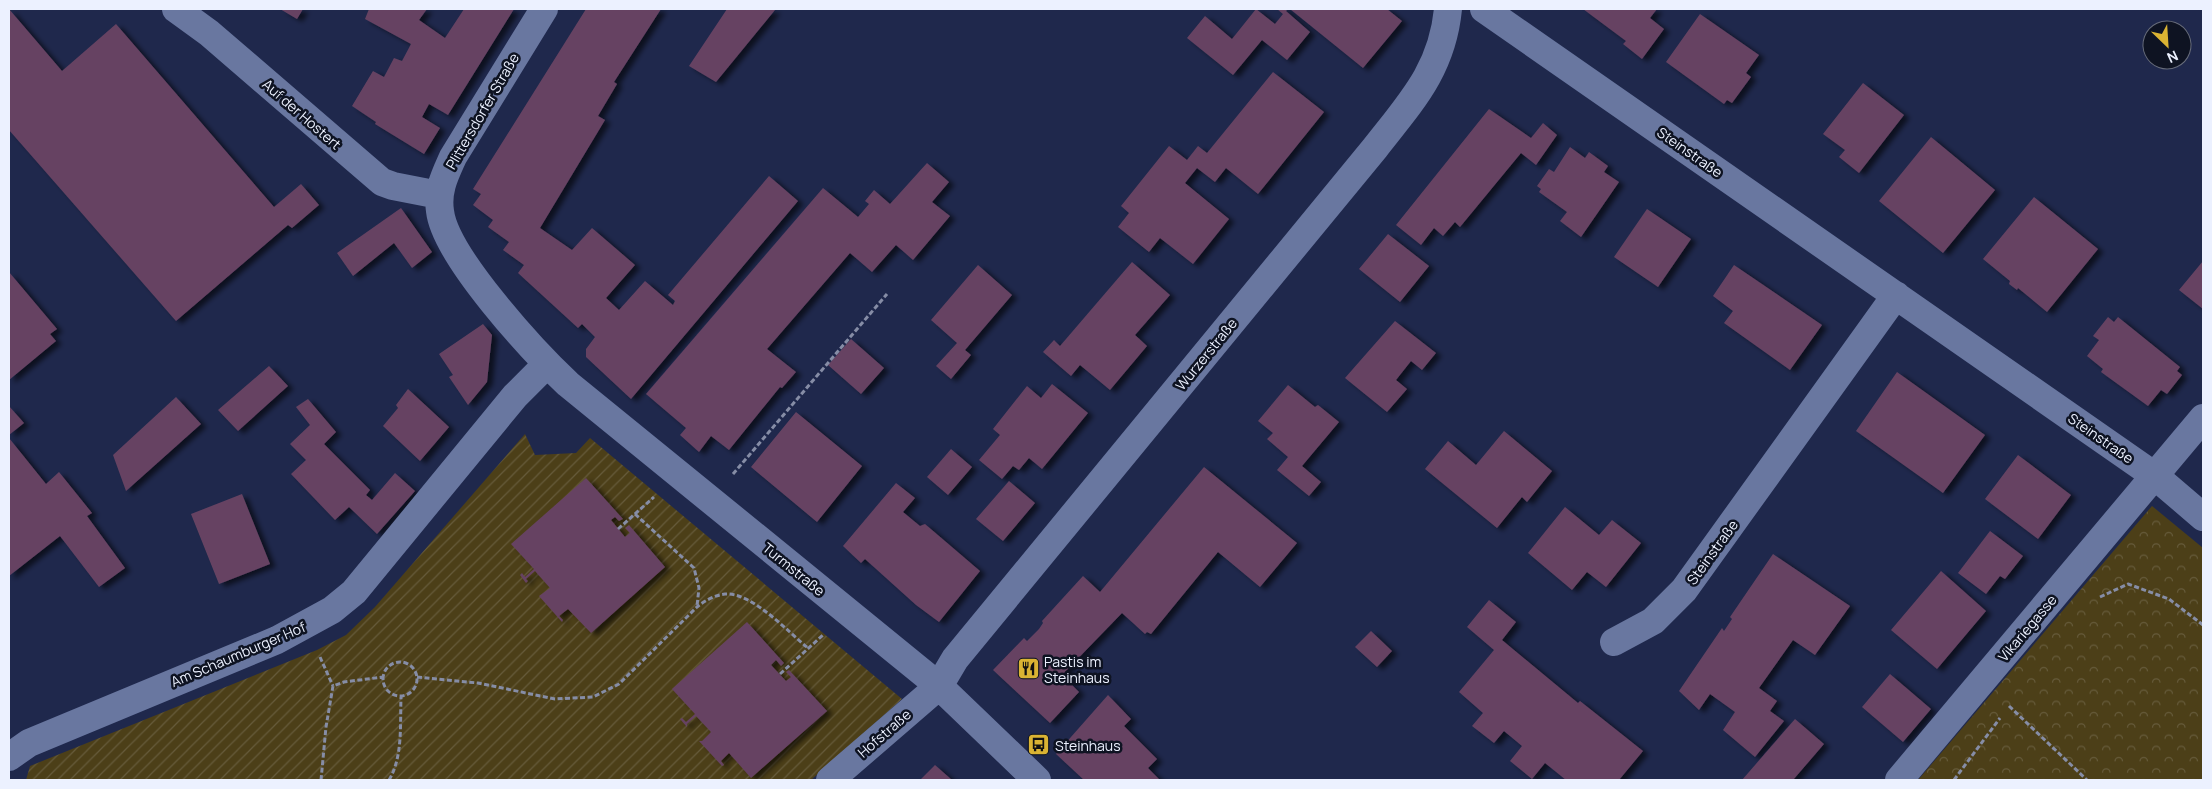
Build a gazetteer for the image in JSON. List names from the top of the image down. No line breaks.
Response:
{"streets":{"street":["Plittersdorfer Straße","Auf der Hostert","Steinstraße","Wurzerstraße","Turmstraße","Vikariegasse","Am Schaumburger Hof","Hofstraße"]},"crossings":[["Plittersdorfer Straße","Auf der Hostert"],["Plittersdorfer Straße","Turmstraße"],["Plittersdorfer Straße","Am Schaumburger Hof"],["Steinstraße","Vikariegasse"],["Wurzerstraße","Turmstraße"],["Wurzerstraße","Hofstraße"],["Turmstraße","Am Schaumburger Hof"],["Turmstraße","Hofstraße"]],"places":{"restaurant":["Pastis im Steinhaus"],"bus stop":["Steinhaus"]},"north":"bottom right"}
